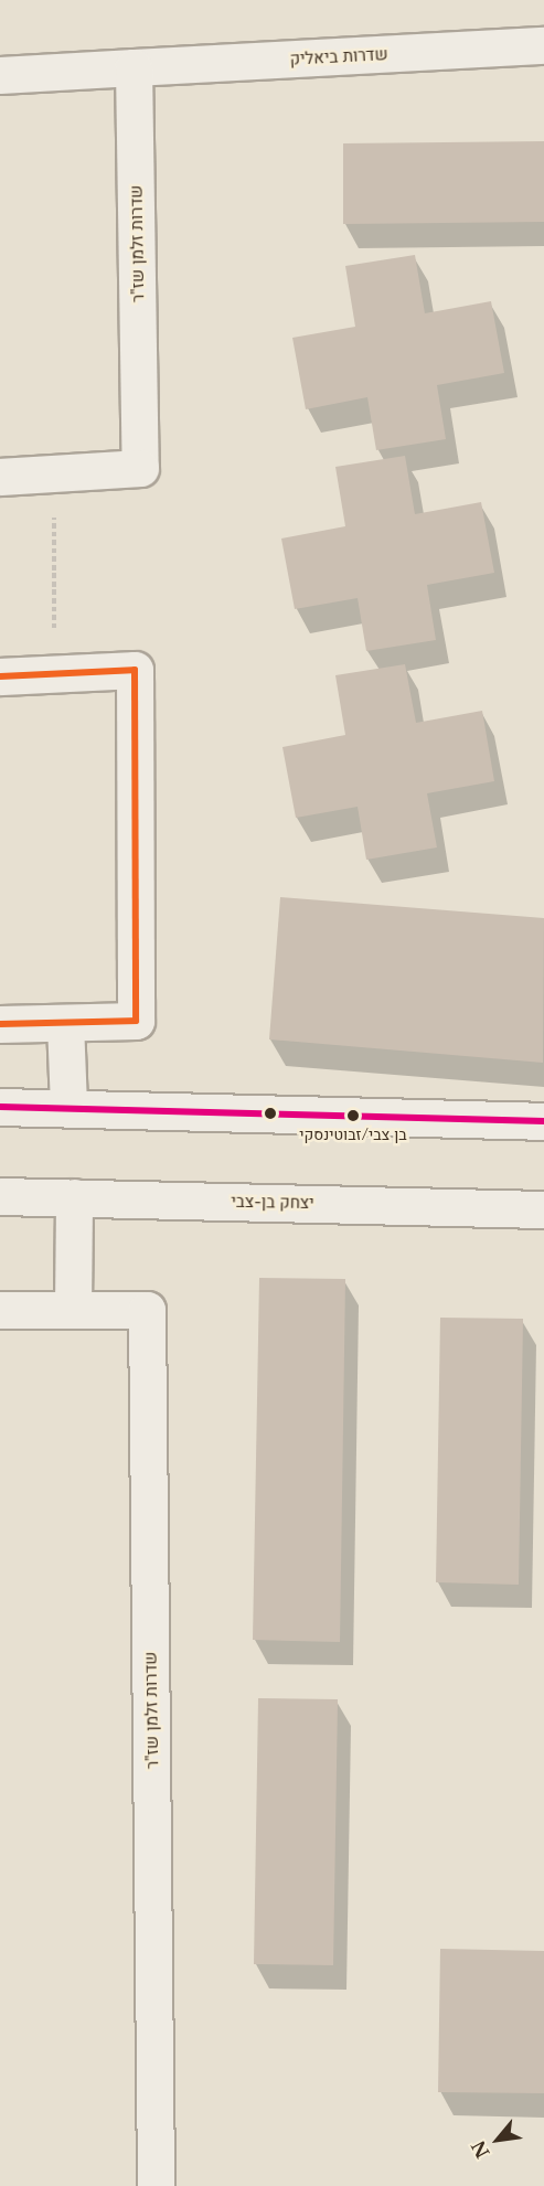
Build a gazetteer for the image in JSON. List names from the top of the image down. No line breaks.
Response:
{"streets":{"street":["שדרות ביאליק","שדרות זלמן שז\"ר","יצחק בן-צבי"]},"crossings":[["שדרות ביאליק","שדרות זלמן שז\"ר"]],"places":["בן צבי/זבוטינסקי"],"north":"bottom left"}
